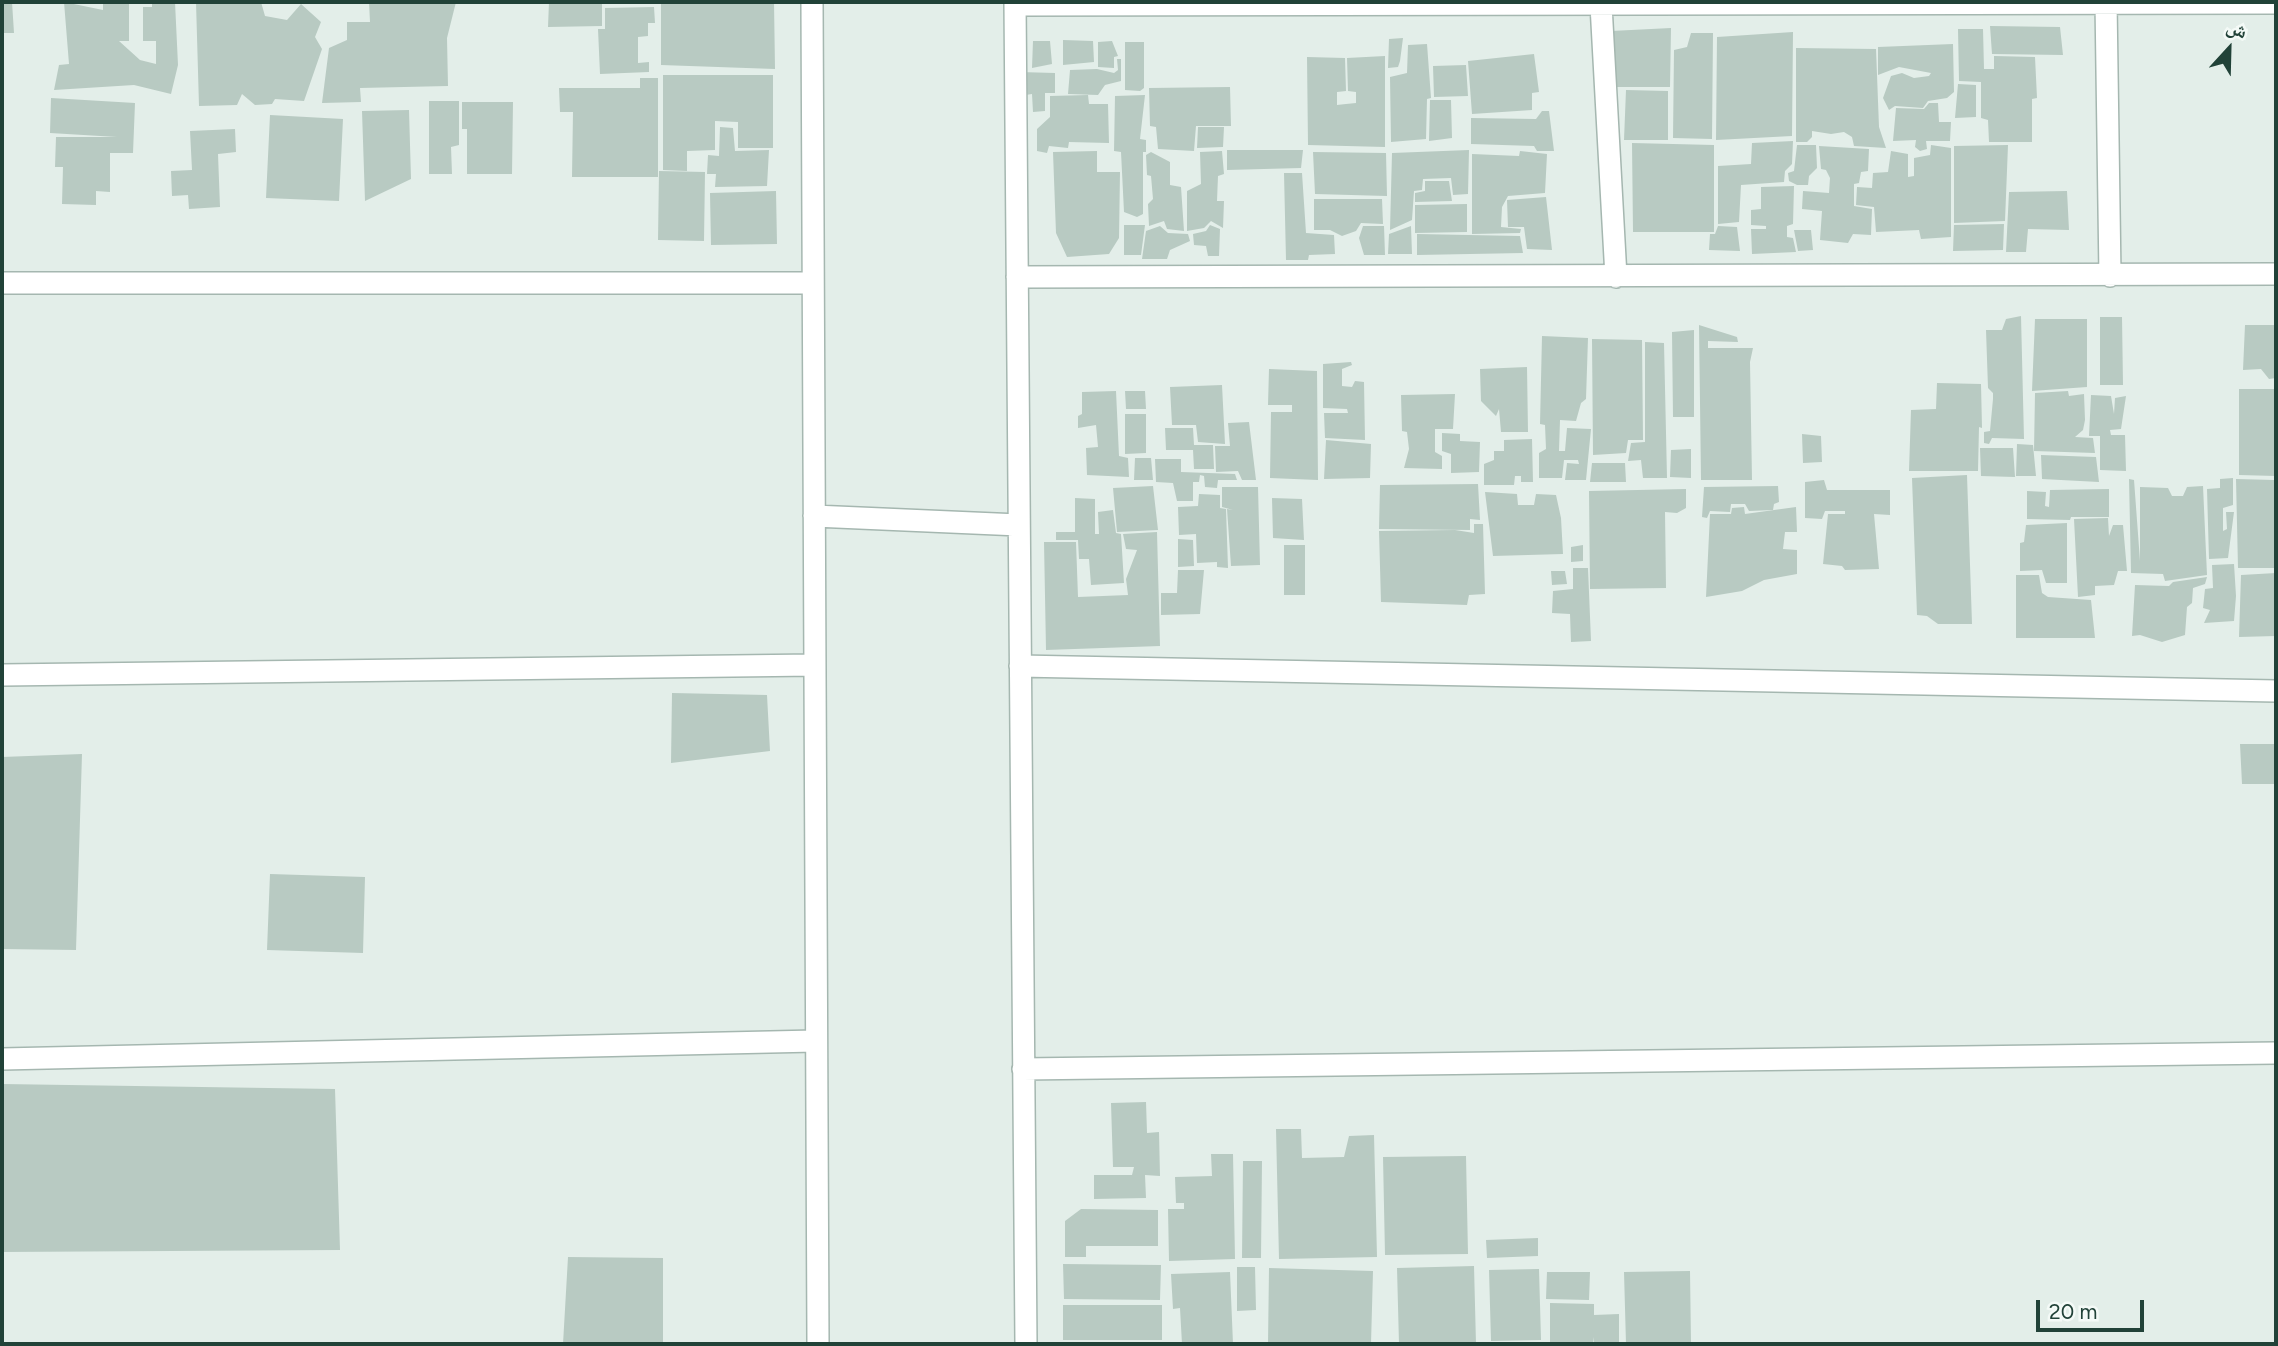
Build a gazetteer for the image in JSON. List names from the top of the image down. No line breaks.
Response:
{"scale_bar":"20 m","north":"top"}
